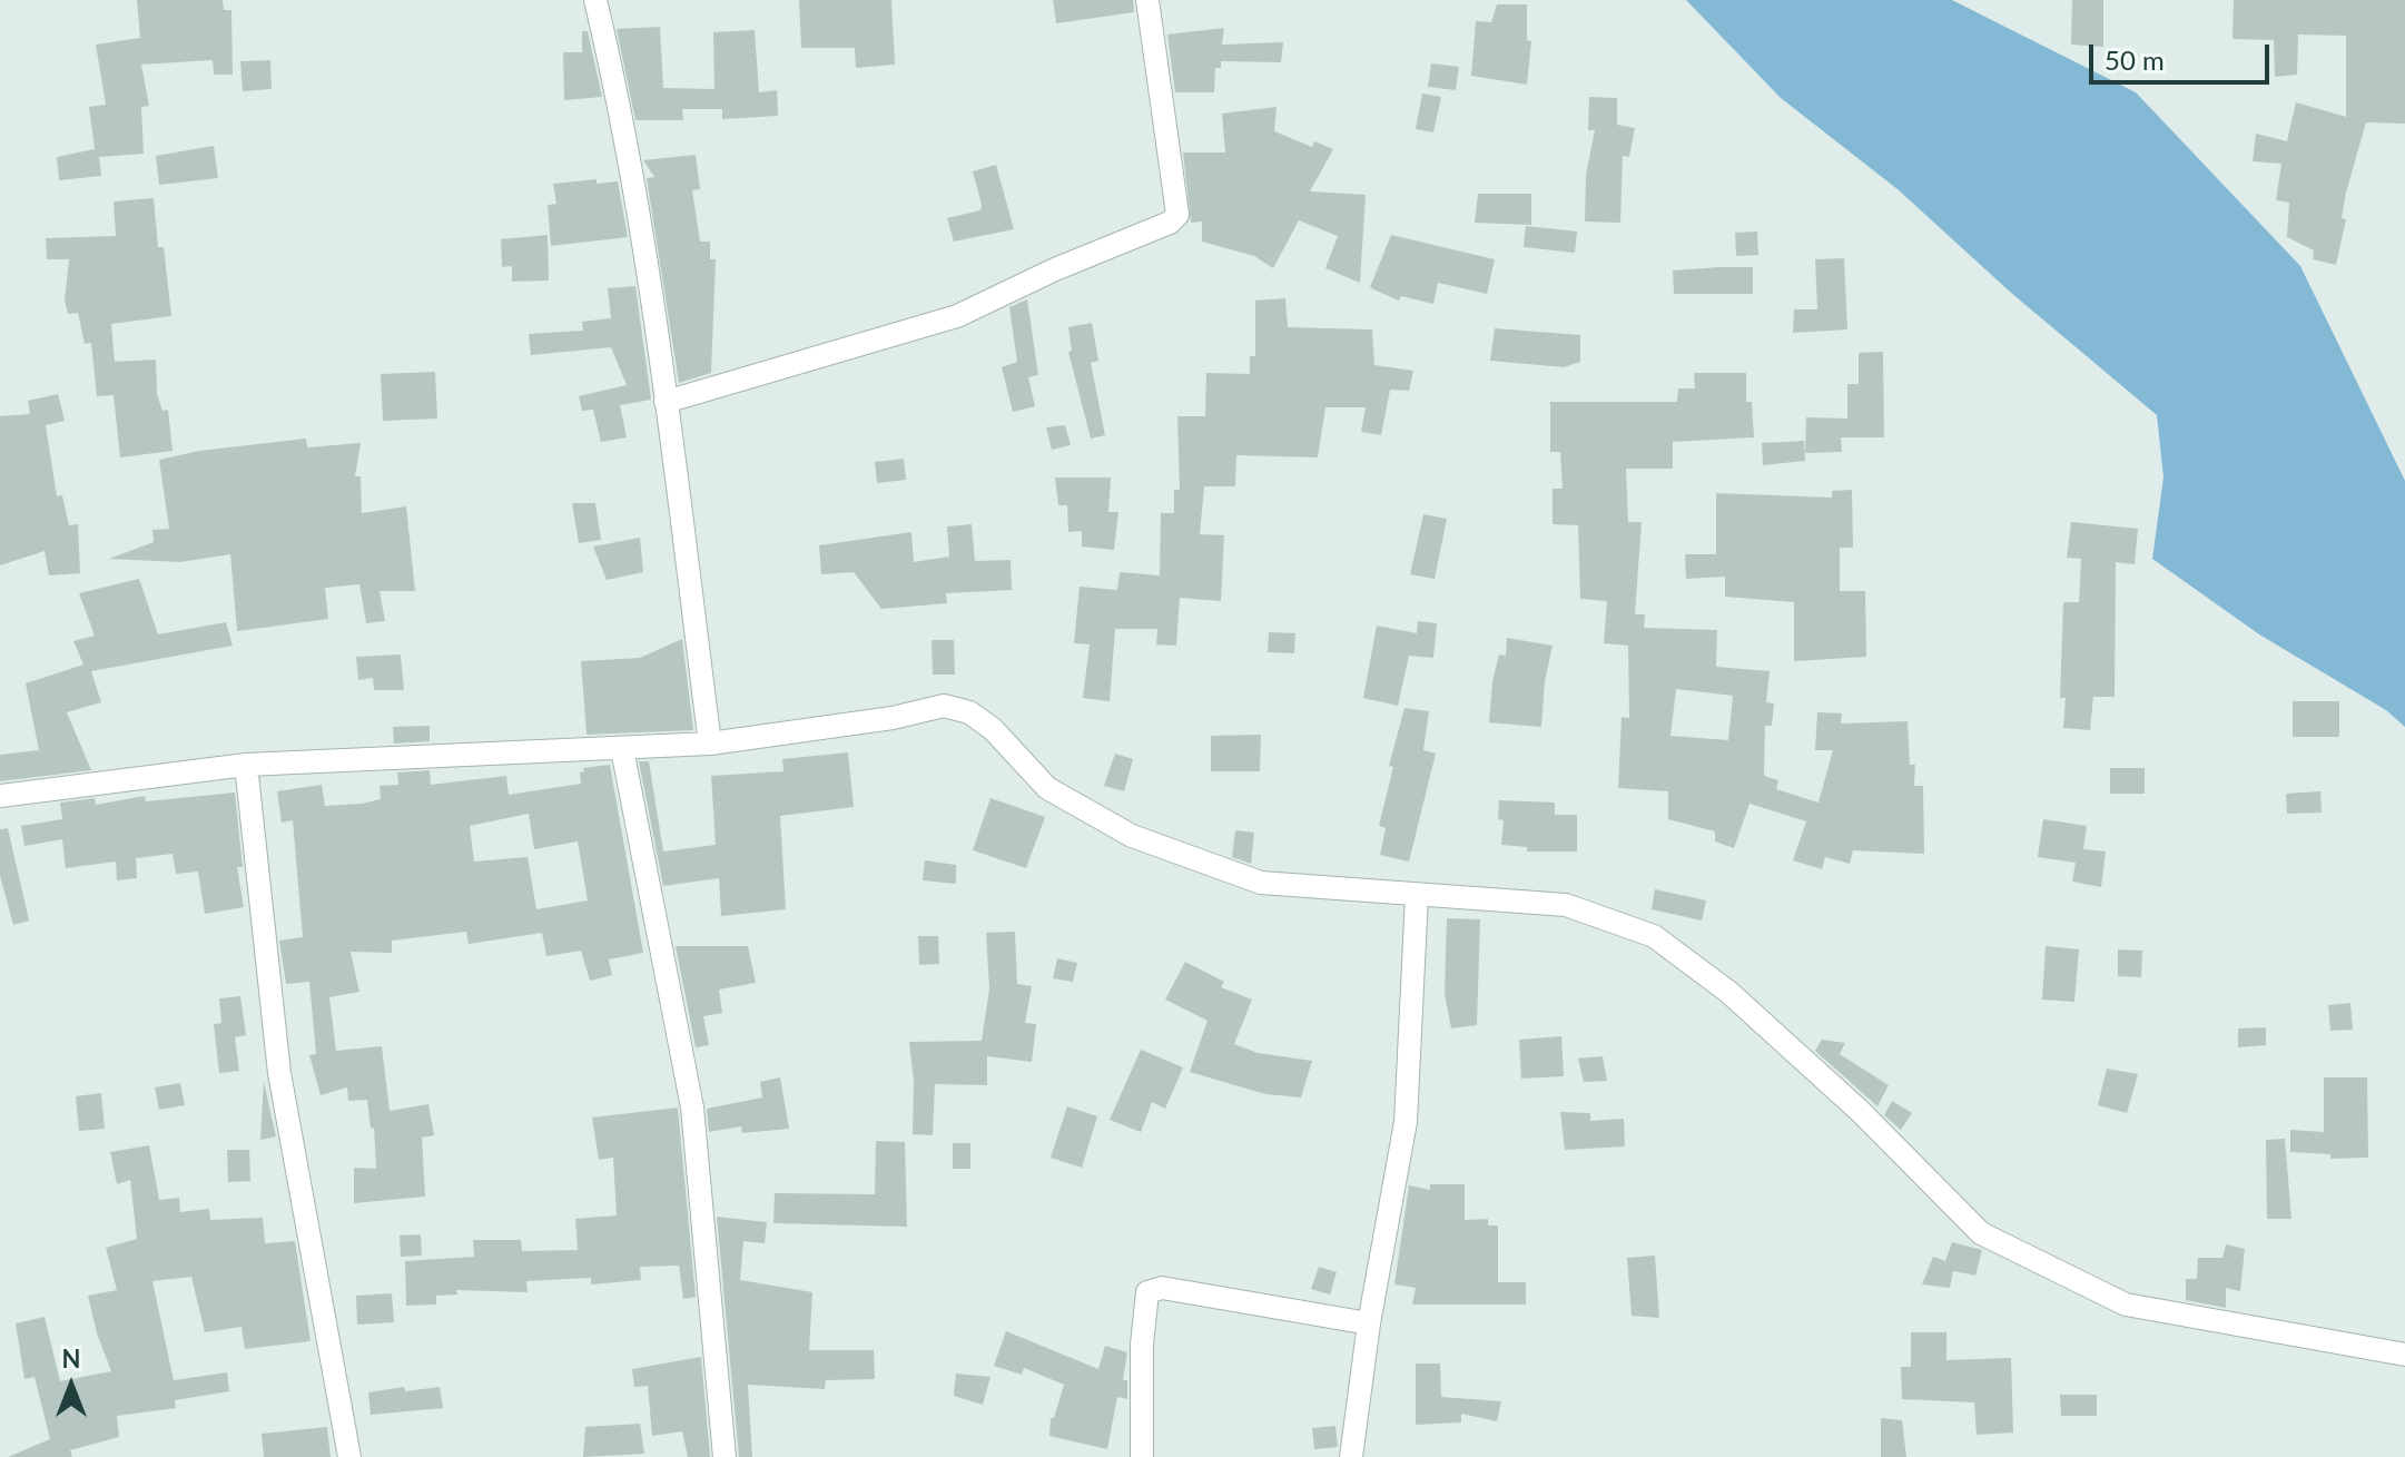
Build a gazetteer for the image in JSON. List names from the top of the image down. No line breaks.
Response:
{"scale_bar":"50 m","north":"top"}
